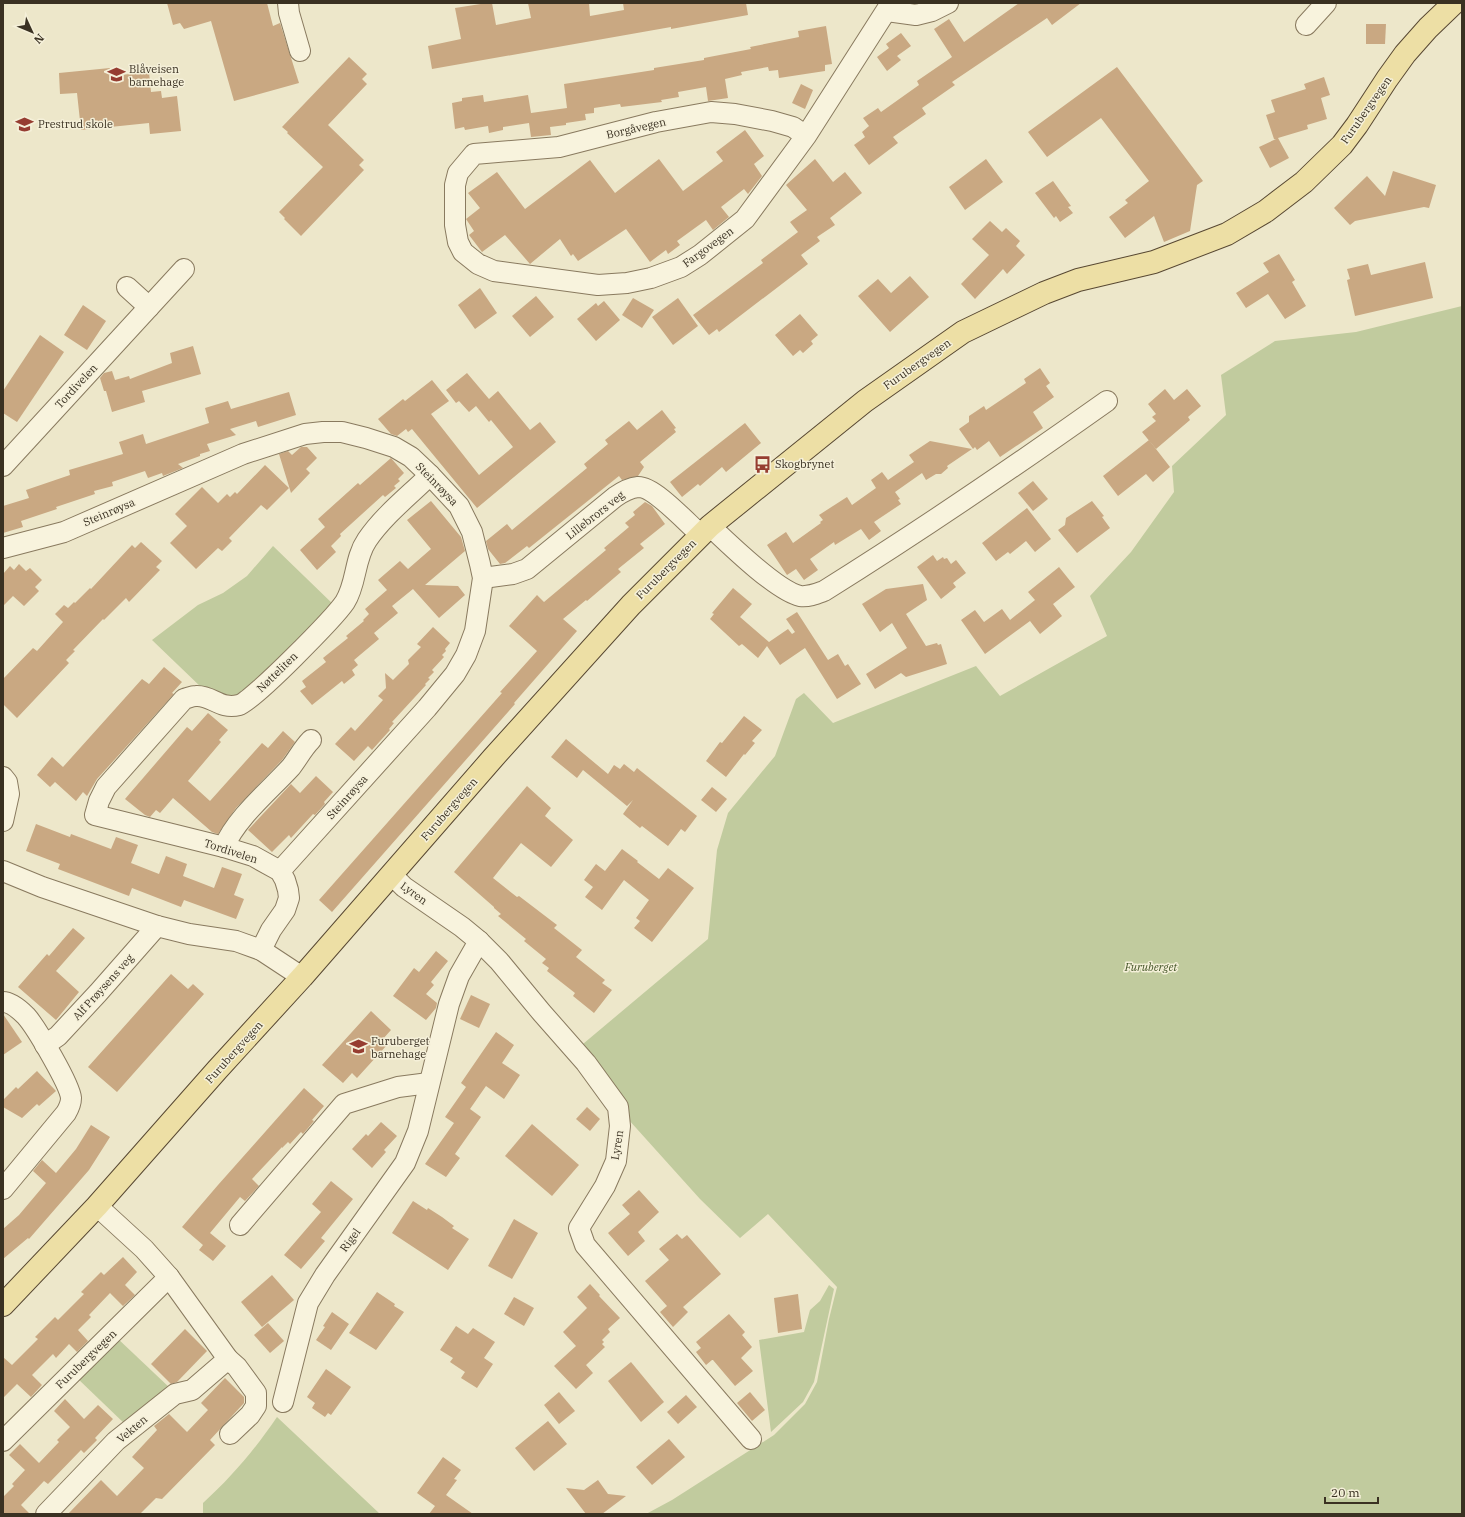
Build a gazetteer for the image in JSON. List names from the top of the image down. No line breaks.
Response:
{"streets":{"main road":["Furubergvegen"],"street":["Borgåvegen","Fargovegen","Tordivelen","Steinrøysa","Lillebrors veg","Nøtteliten","Lyren","Alf Prøysens veg","Rigel","Vekten"]},"crossings":[["Furubergvegen","Lillebrors veg"],["Furubergvegen","Lyren"],["Borgåvegen","Fargovegen"],["Tordivelen","Steinrøysa"],["Tordivelen","Nøtteliten"],["Steinrøysa","Lillebrors veg"],["Steinrøysa","Nøtteliten"],["Lyren","Rigel"]],"parks":["Furuberget"],"places":{"school or university":["Blåveisen barnehage","Prestrud skole","Furuberget barnehage"],"bus stop":["Skogbrynet"]},"scale_bar":"20 m","north":"bottom right"}
